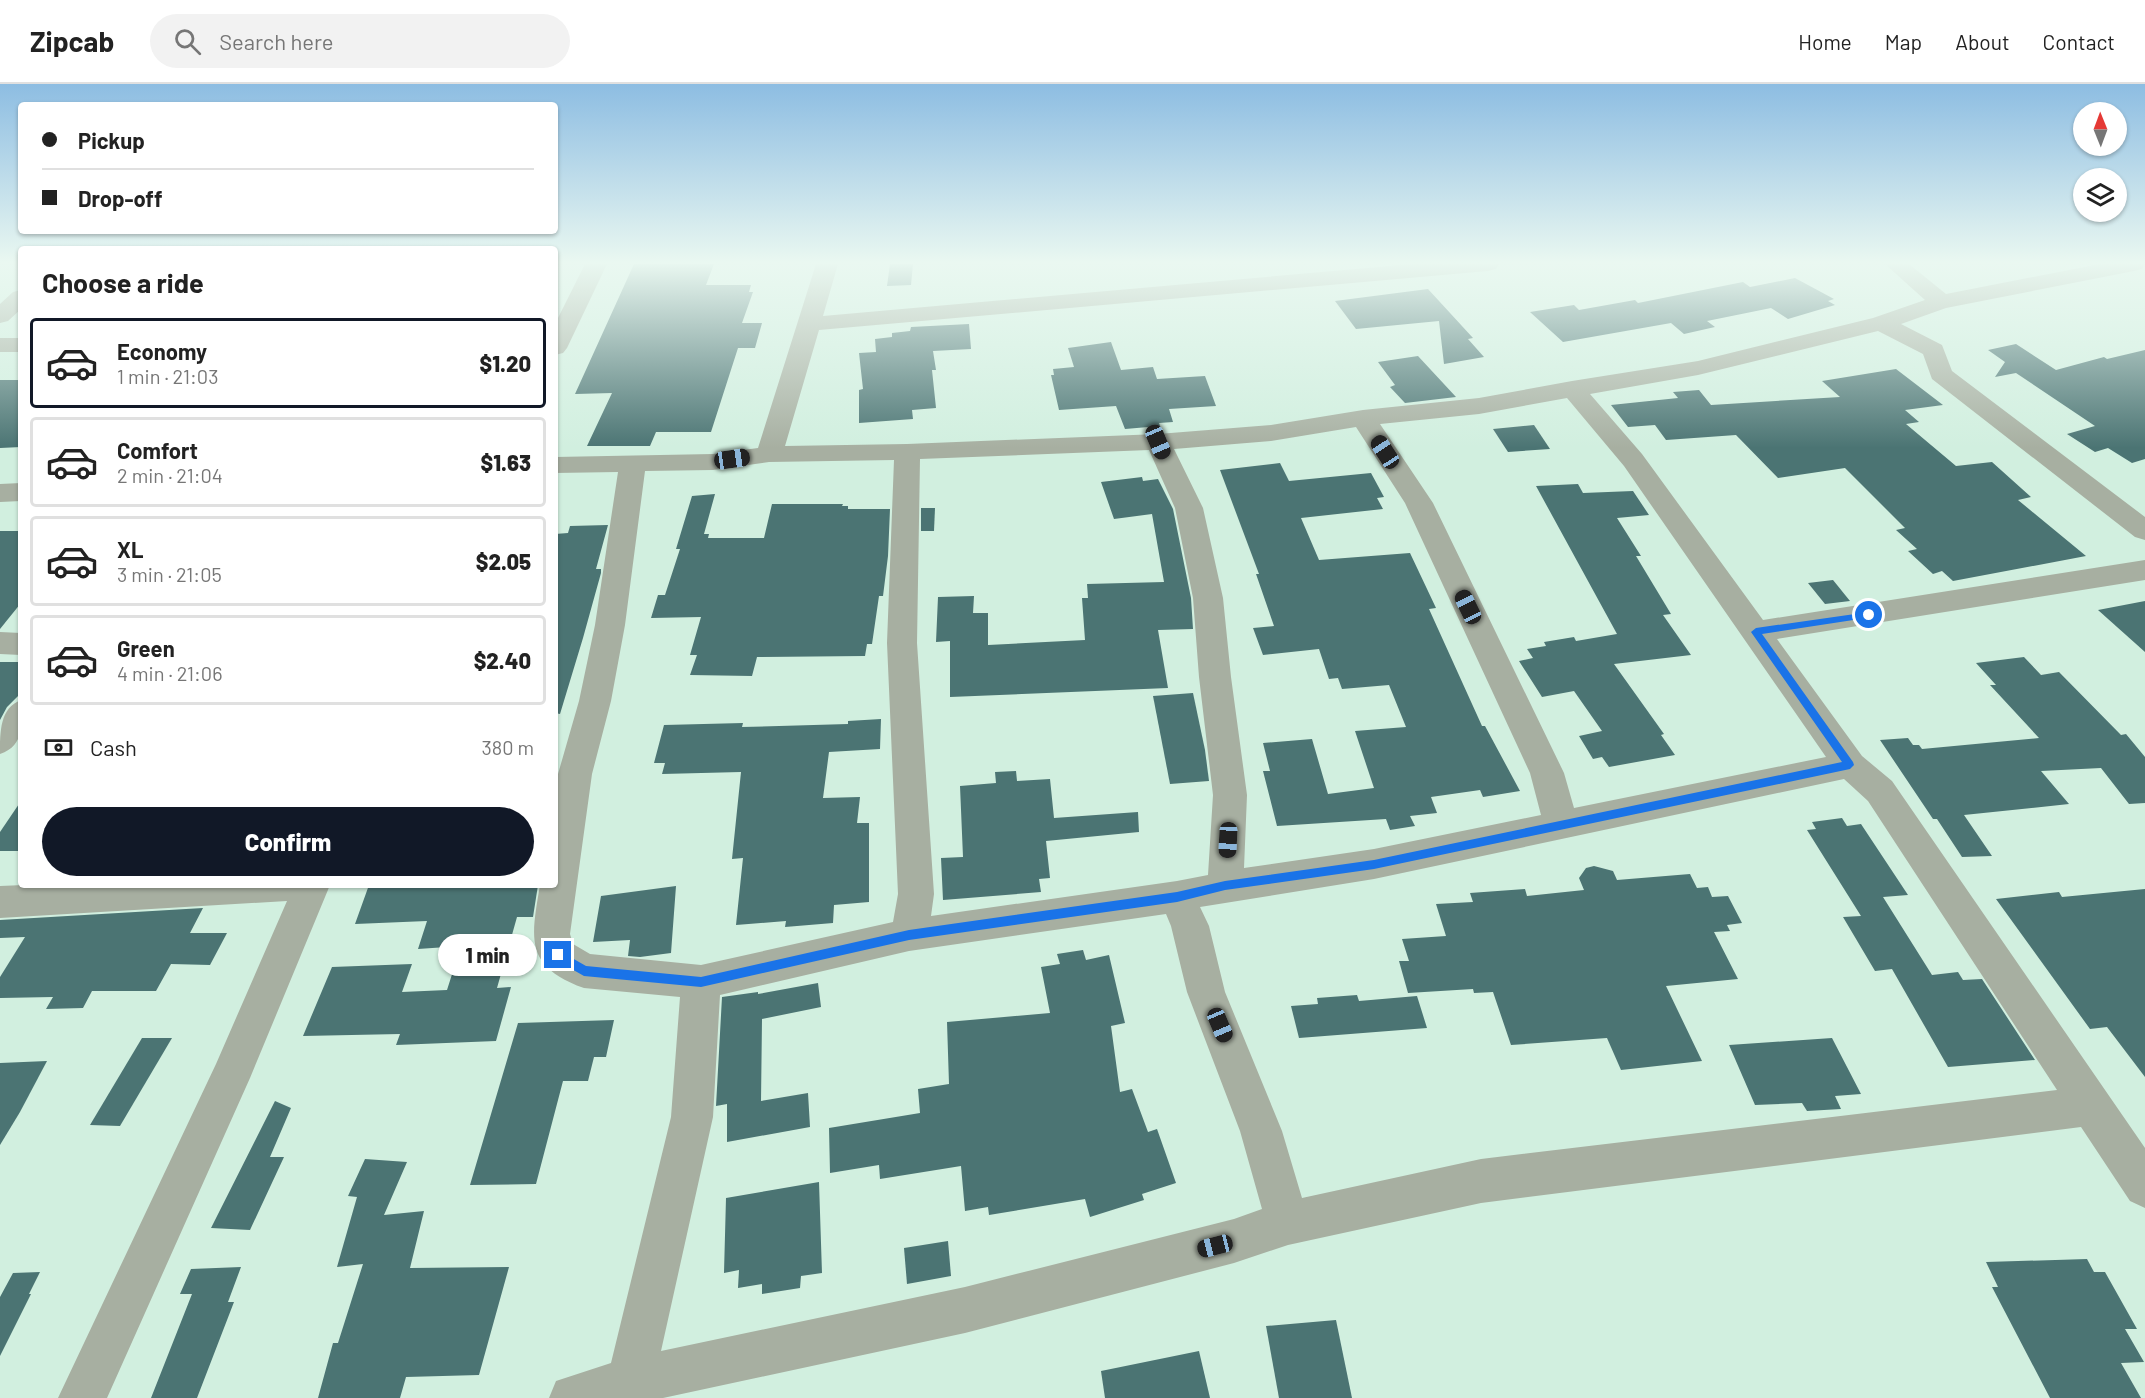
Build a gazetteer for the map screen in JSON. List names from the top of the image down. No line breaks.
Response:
{"north":"top","page":{"header":"Zipcab","search":"Search here","nav":["Home","Map","About","Contact"],"banner":["Pickup","Drop-off"],"heading":"Choose a ride","list":[{"name":"Economy","note":"1 min · 21:03","value":"$1.20"},{"name":"Comfort","note":"2 min · 21:04","value":"$1.63"},{"name":"XL","note":"3 min · 21:05","value":"$2.05"},{"name":"Green","note":"4 min · 21:06","value":"$2.40"}],"pay":["Cash","380 m"],"buttons":"Confirm","bubble":"1 min"}}
